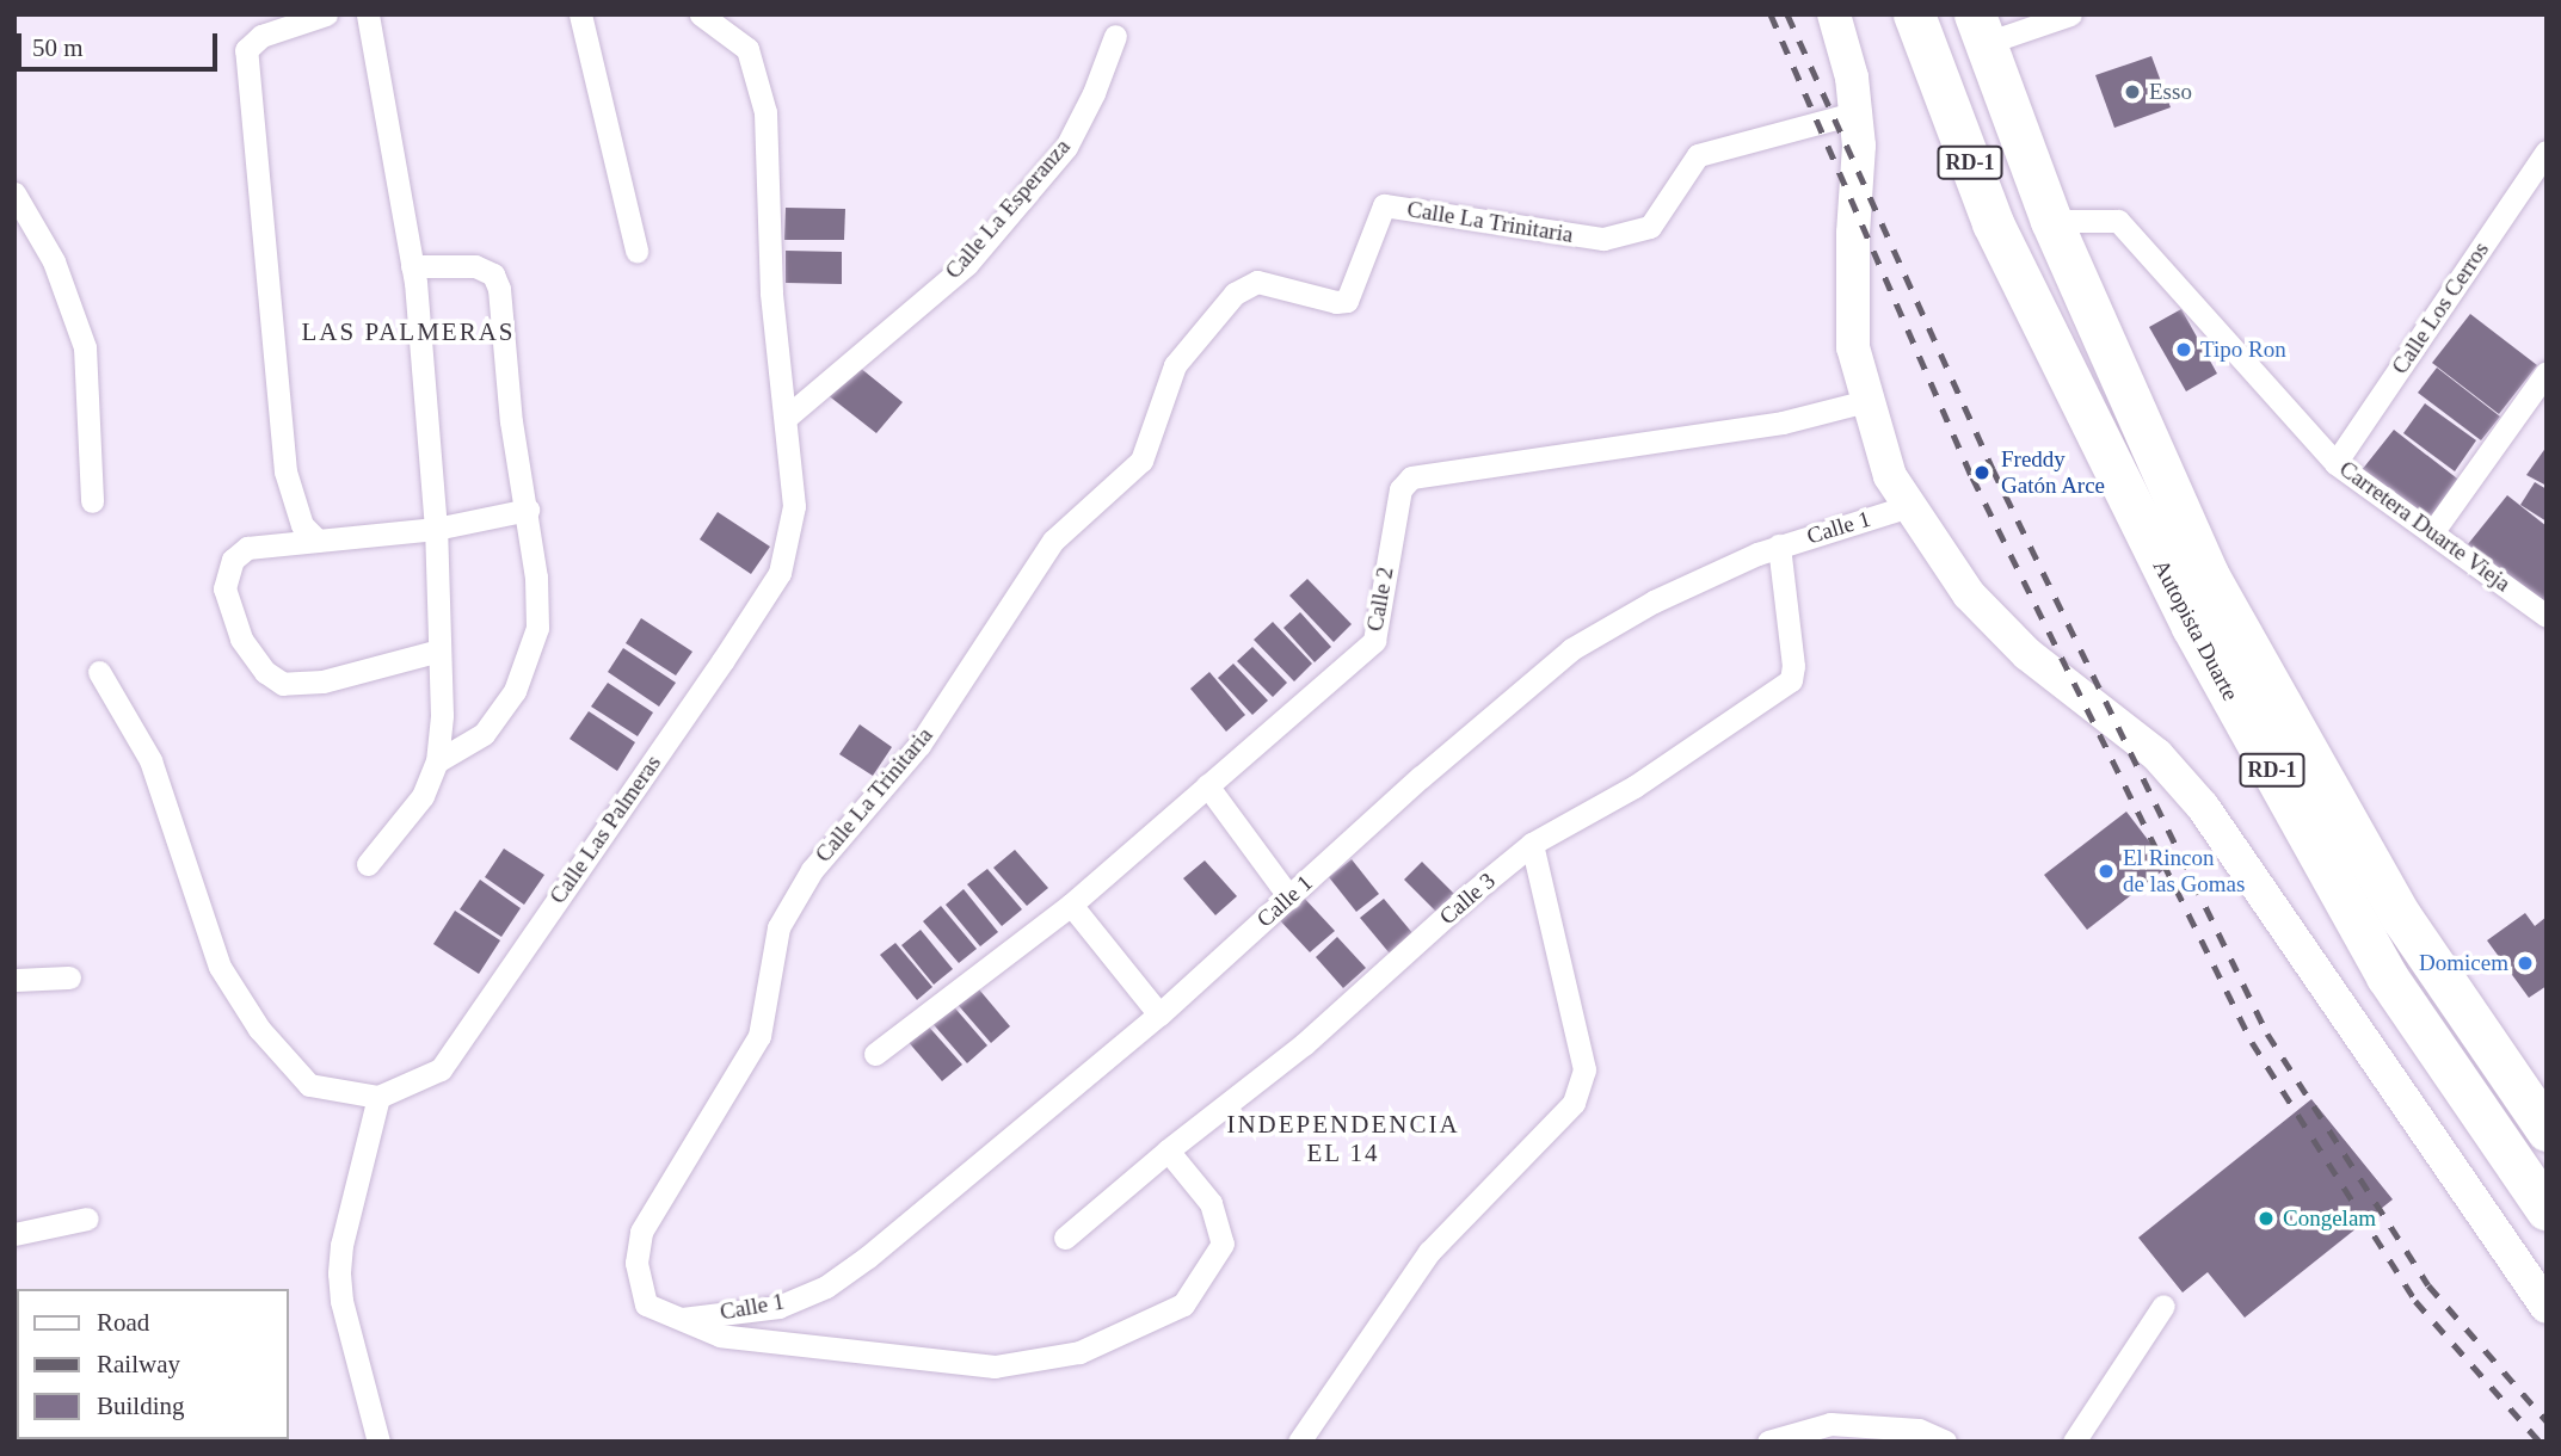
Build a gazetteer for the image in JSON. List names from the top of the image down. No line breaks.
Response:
{"streets":{"highway":["RD-1","Autopista Duarte"],"street":["Calle La Esperanza","Calle La Trinitaria","Calle Los Cerros","Carretera Duarte Vieja","Calle 1","Calle 2","Calle Las Palmeras","Calle 3"]},"crossings":[["Calle La Esperanza","Calle Las Palmeras"],["Calle La Trinitaria","Calle 1"],["Calle La Trinitaria","Calle 3"],["Calle Los Cerros","Carretera Duarte Vieja"],["Carretera Duarte Vieja","Autopista Duarte"],["Calle 1","Calle 3"]],"districts":["LAS PALMERAS","INDEPENDENCIA EL 14"],"places":["Esso","Tipo Ron","Freddy Gatón Arce","El Rincon de las Gomas","Domicem","Congelam"],"legend":["Road","Railway","Building"],"scale_bar":"50 m"}
